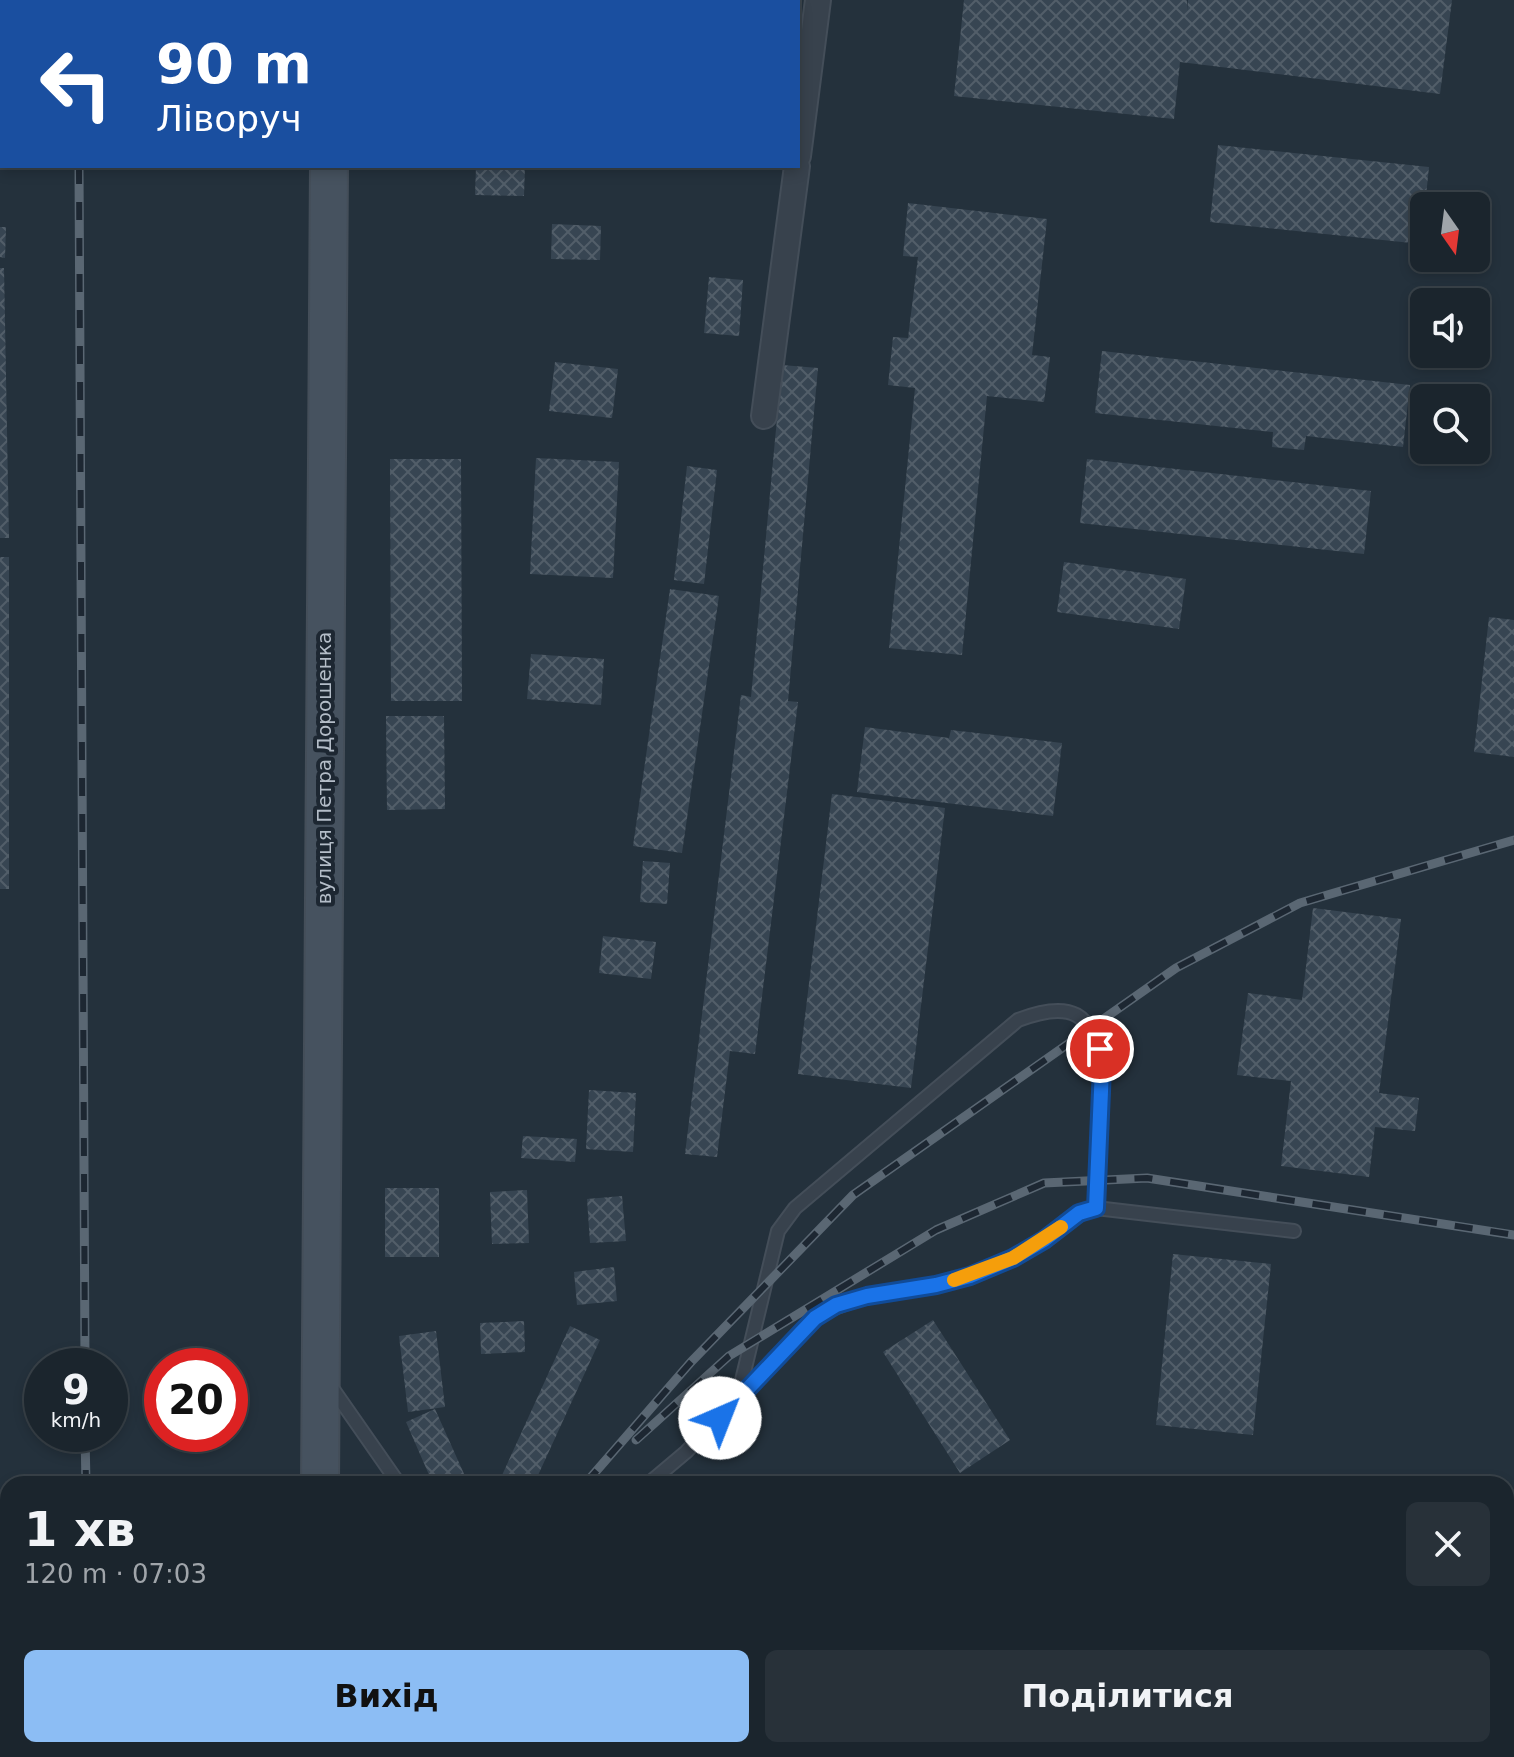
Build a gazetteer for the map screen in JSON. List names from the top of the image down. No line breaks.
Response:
{"streets":{"street":["вулиця Петра Дорошенка"]},"north":"bottom","page":{"turn":["90 m","Ліворуч"],"speed":"9 km/h","limit":"20","heading":["1 хв","120 m · 07:03"],"buttons":["Вихід","Поділитися"]}}
